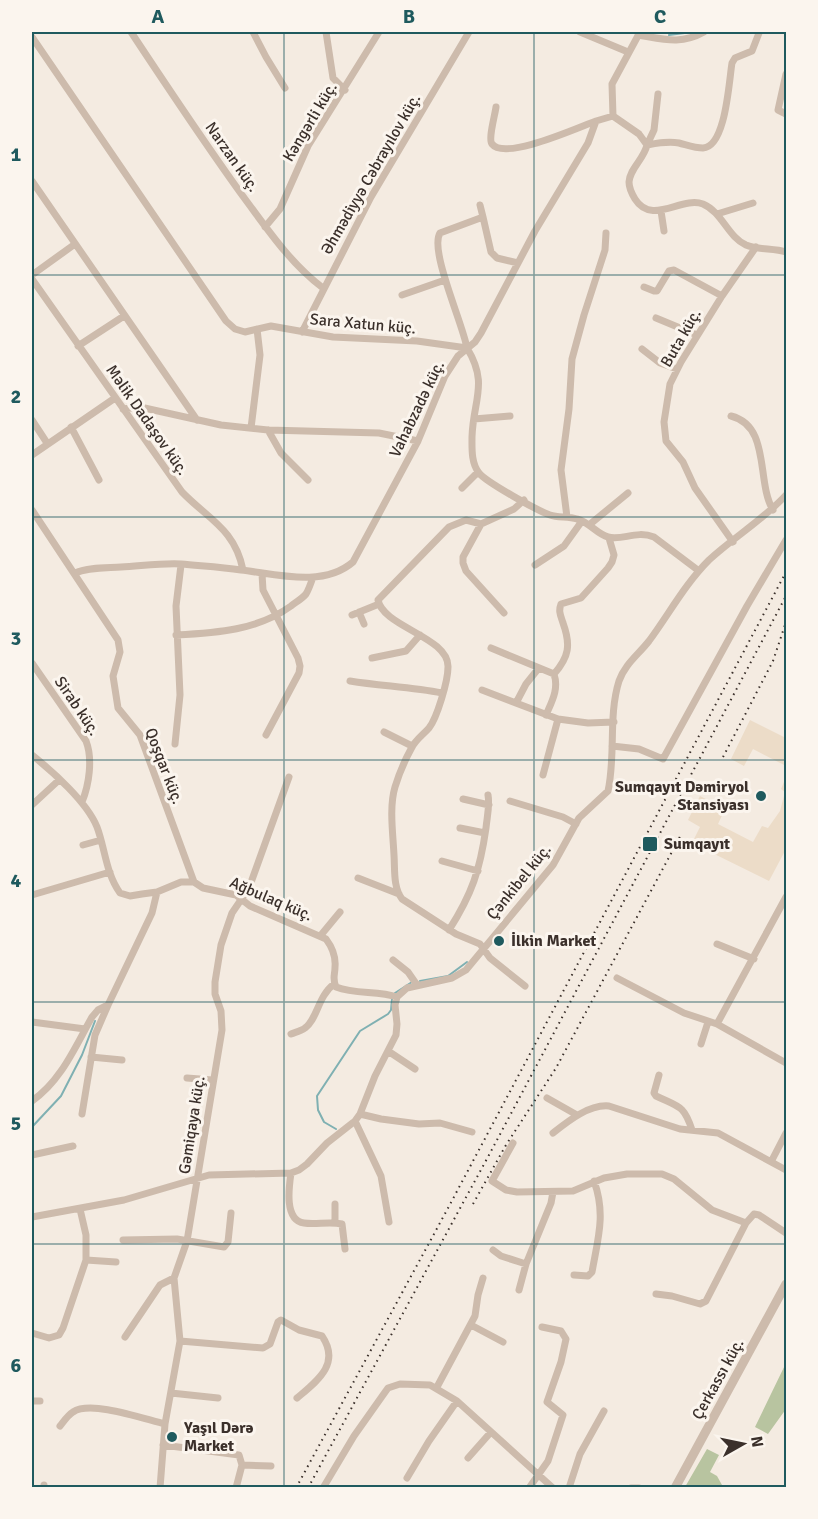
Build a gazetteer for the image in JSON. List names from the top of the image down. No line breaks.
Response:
{"streets":{"street":["Kəngərli küç.","Narzan küç.","Əhmədiyyə Cəbrayılov küç.","Sara Xatun küç.","Buta küç.","Vahabzadə küç.","Məlik Dadaşov küç.","Sirab küç.","Qoşqar küç.","Çənkibel küç.","Ağbulaq küç.","Gəmiqaya küç.","Çerkassı küç."]},"crossings":[["Kəngərli küç.","Narzan küç."],["Narzan küç.","Əhmədiyyə Cəbrayılov küç."],["Əhmədiyyə Cəbrayılov küç.","Sara Xatun küç."],["Sara Xatun küç.","Vahabzadə küç."],["Buta küç.","Çənkibel küç."],["Vahabzadə küç.","Məlik Dadaşov küç."],["Vahabzadə küç.","Qoşqar küç."],["Qoşqar küç.","Ağbulaq küç."],["Ağbulaq küç.","Gəmiqaya küç."]],"places":{"other":["Sumqayıt Dəmiryol Stansiyası","İlkin Market","Yaşıl Dərə Market"],"transit":["Sumqayıt"]},"north":"right","grid":{"columns":["A","B","C"],"rows":["1","2","3","4","5","6"]}}
